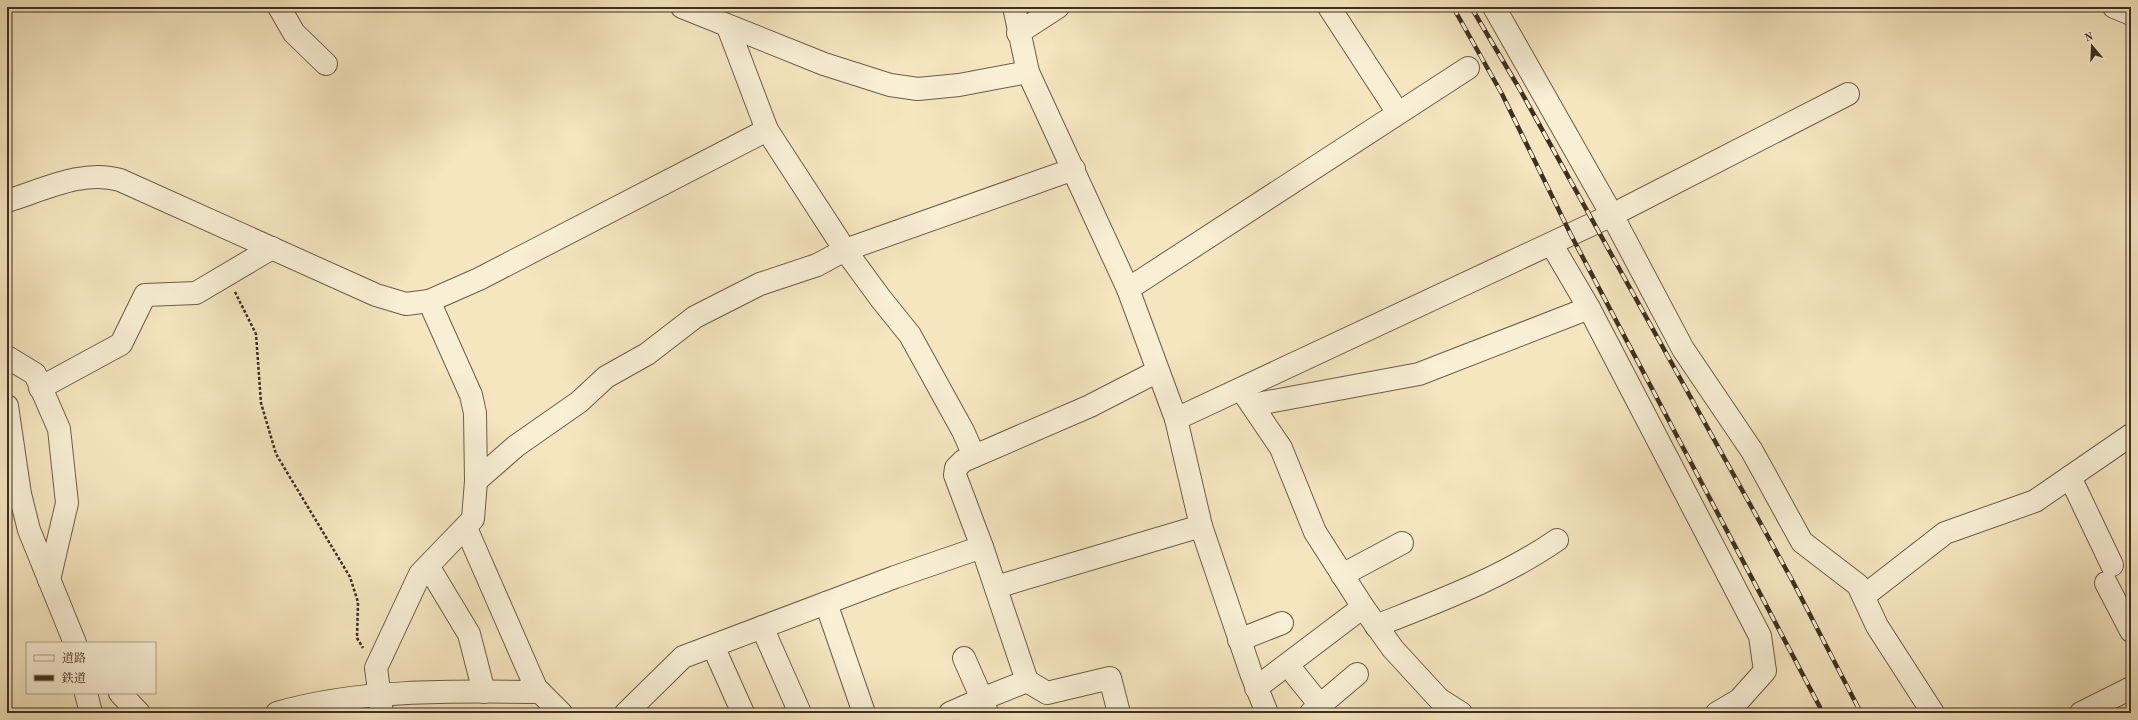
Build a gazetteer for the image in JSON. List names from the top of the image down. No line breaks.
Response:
{"legend":["道路","鉄道"],"north":"top"}
